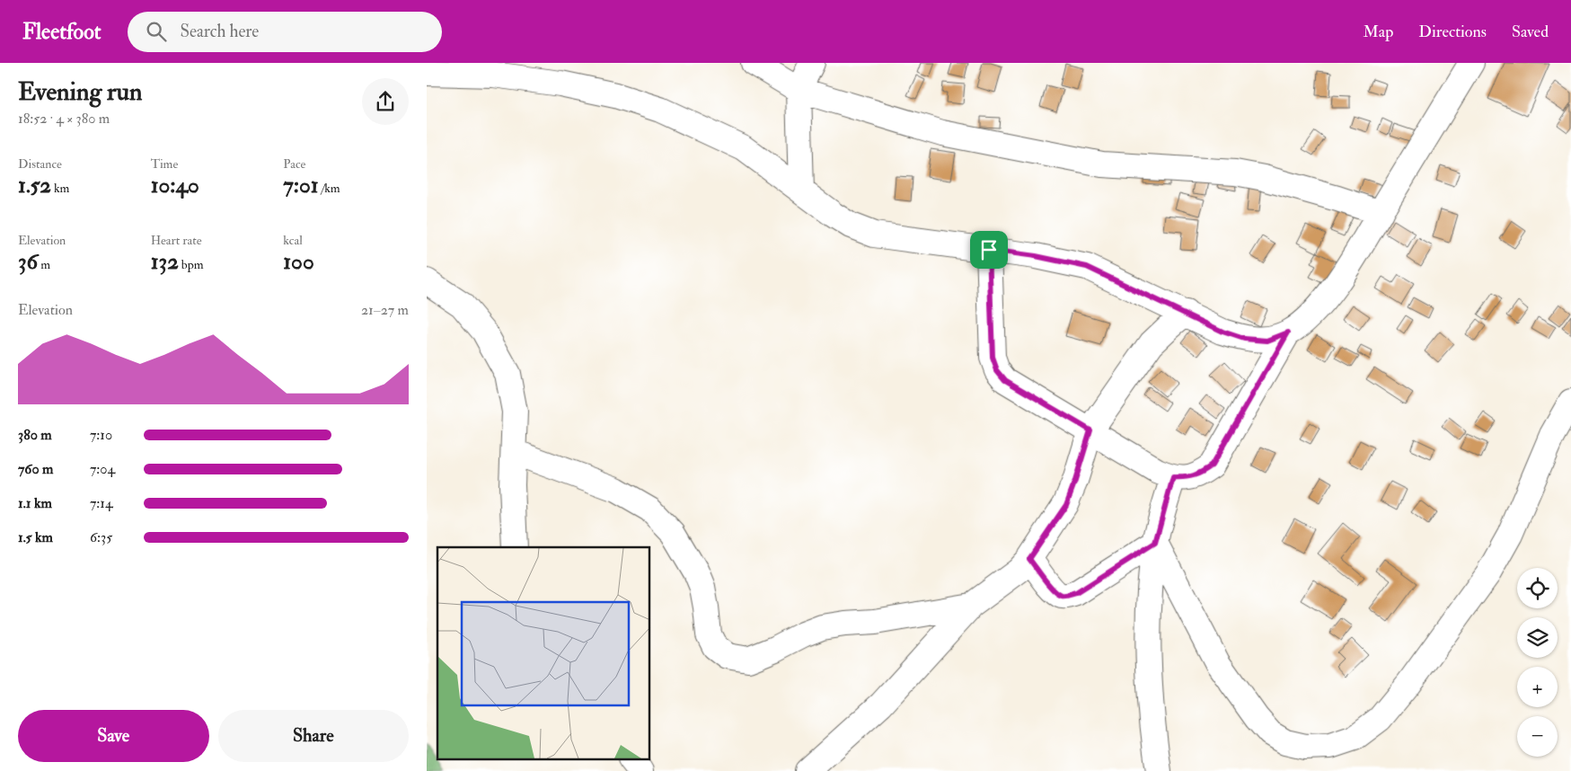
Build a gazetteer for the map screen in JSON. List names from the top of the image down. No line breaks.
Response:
{"page":{"header":"Fleetfoot","search":"Search here","nav":["Map","Directions","Saved"],"heading":["Evening run","18:52 · 4 × 380 m"],"stats":[["Distance","1.52 km"],["Time","10:40"],["Pace","7:01 /km"],["Elevation","36 m"],["Heart rate","132 bpm"],["kcal","100"]],"chart":["Elevation","21–27 m"],"list":[{"name":"380 m","note":"7:10"},{"name":"760 m","note":"7:04"},{"name":"1.1 km","note":"7:14"},{"name":"1.5 km","note":"6:35"}],"map_buttons":["+","−"],"buttons":["Save","Share"]}}
